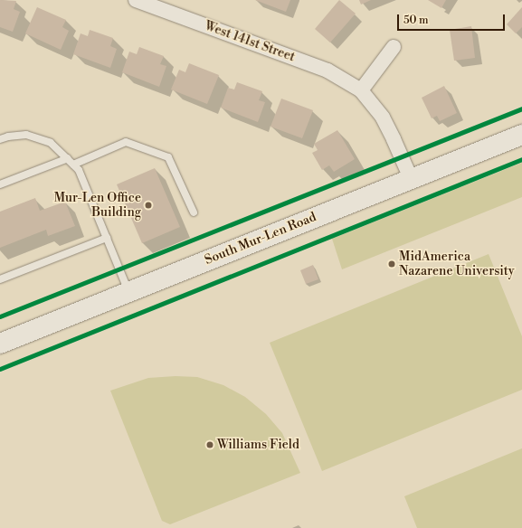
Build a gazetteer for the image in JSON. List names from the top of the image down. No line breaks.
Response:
{"streets":{"main road":["South Mur-Len Road"],"street":["West 141st Street"]},"crossings":[["West 141st Street","South Mur-Len Road"]],"places":["Mur-Len Office Building","MidAmerica Nazarene University","Williams Field"],"scale_bar":"50 m"}
